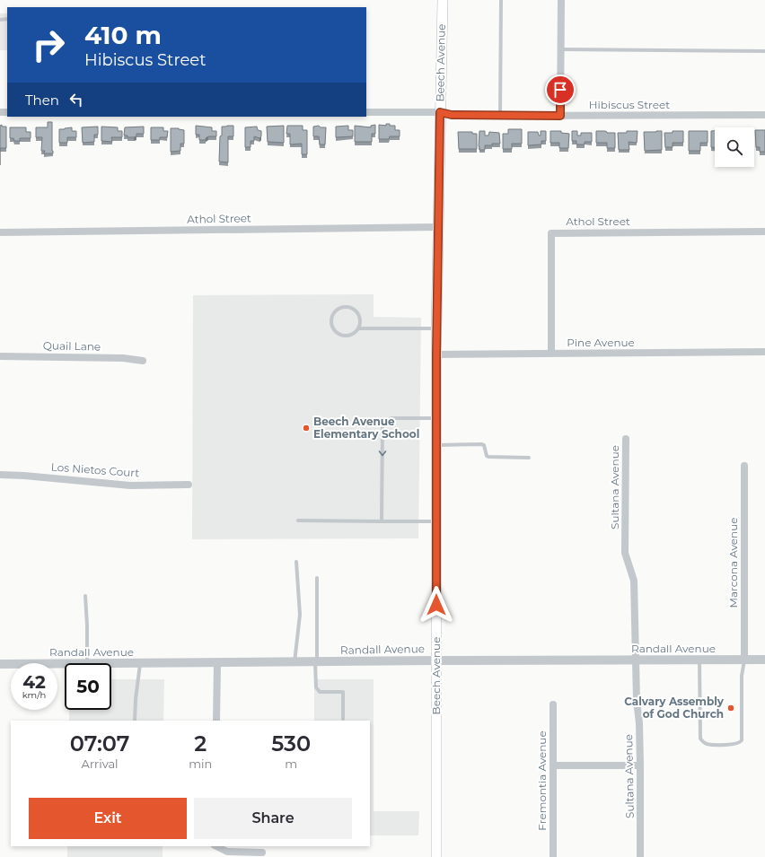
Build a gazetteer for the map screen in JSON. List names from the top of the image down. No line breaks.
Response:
{"streets":{"main road":["Beech Avenue"],"street":["Hibiscus Street","Athol Street","Pine Avenue","Quail Lane","Los Nietos Court","Sultana Avenue","Marcona Avenue","Randall Avenue","Fremontia Avenue"]},"crossings":[["Beech Avenue","Hibiscus Street"],["Beech Avenue","Athol Street"],["Beech Avenue","Pine Avenue"],["Beech Avenue","Randall Avenue"],["Athol Street","Pine Avenue"],["Sultana Avenue","Randall Avenue"],["Marcona Avenue","Randall Avenue"]],"places":["Beech Avenue Elementary School","Calvary Assembly of God Church"],"page":{"turn":["410 m","Hibiscus Street"],"then":"Then","speed":"42 km/h","limit":"50","eta":["07:07","Arrival","2","min","530","m"],"buttons":["Exit","Share"]}}
